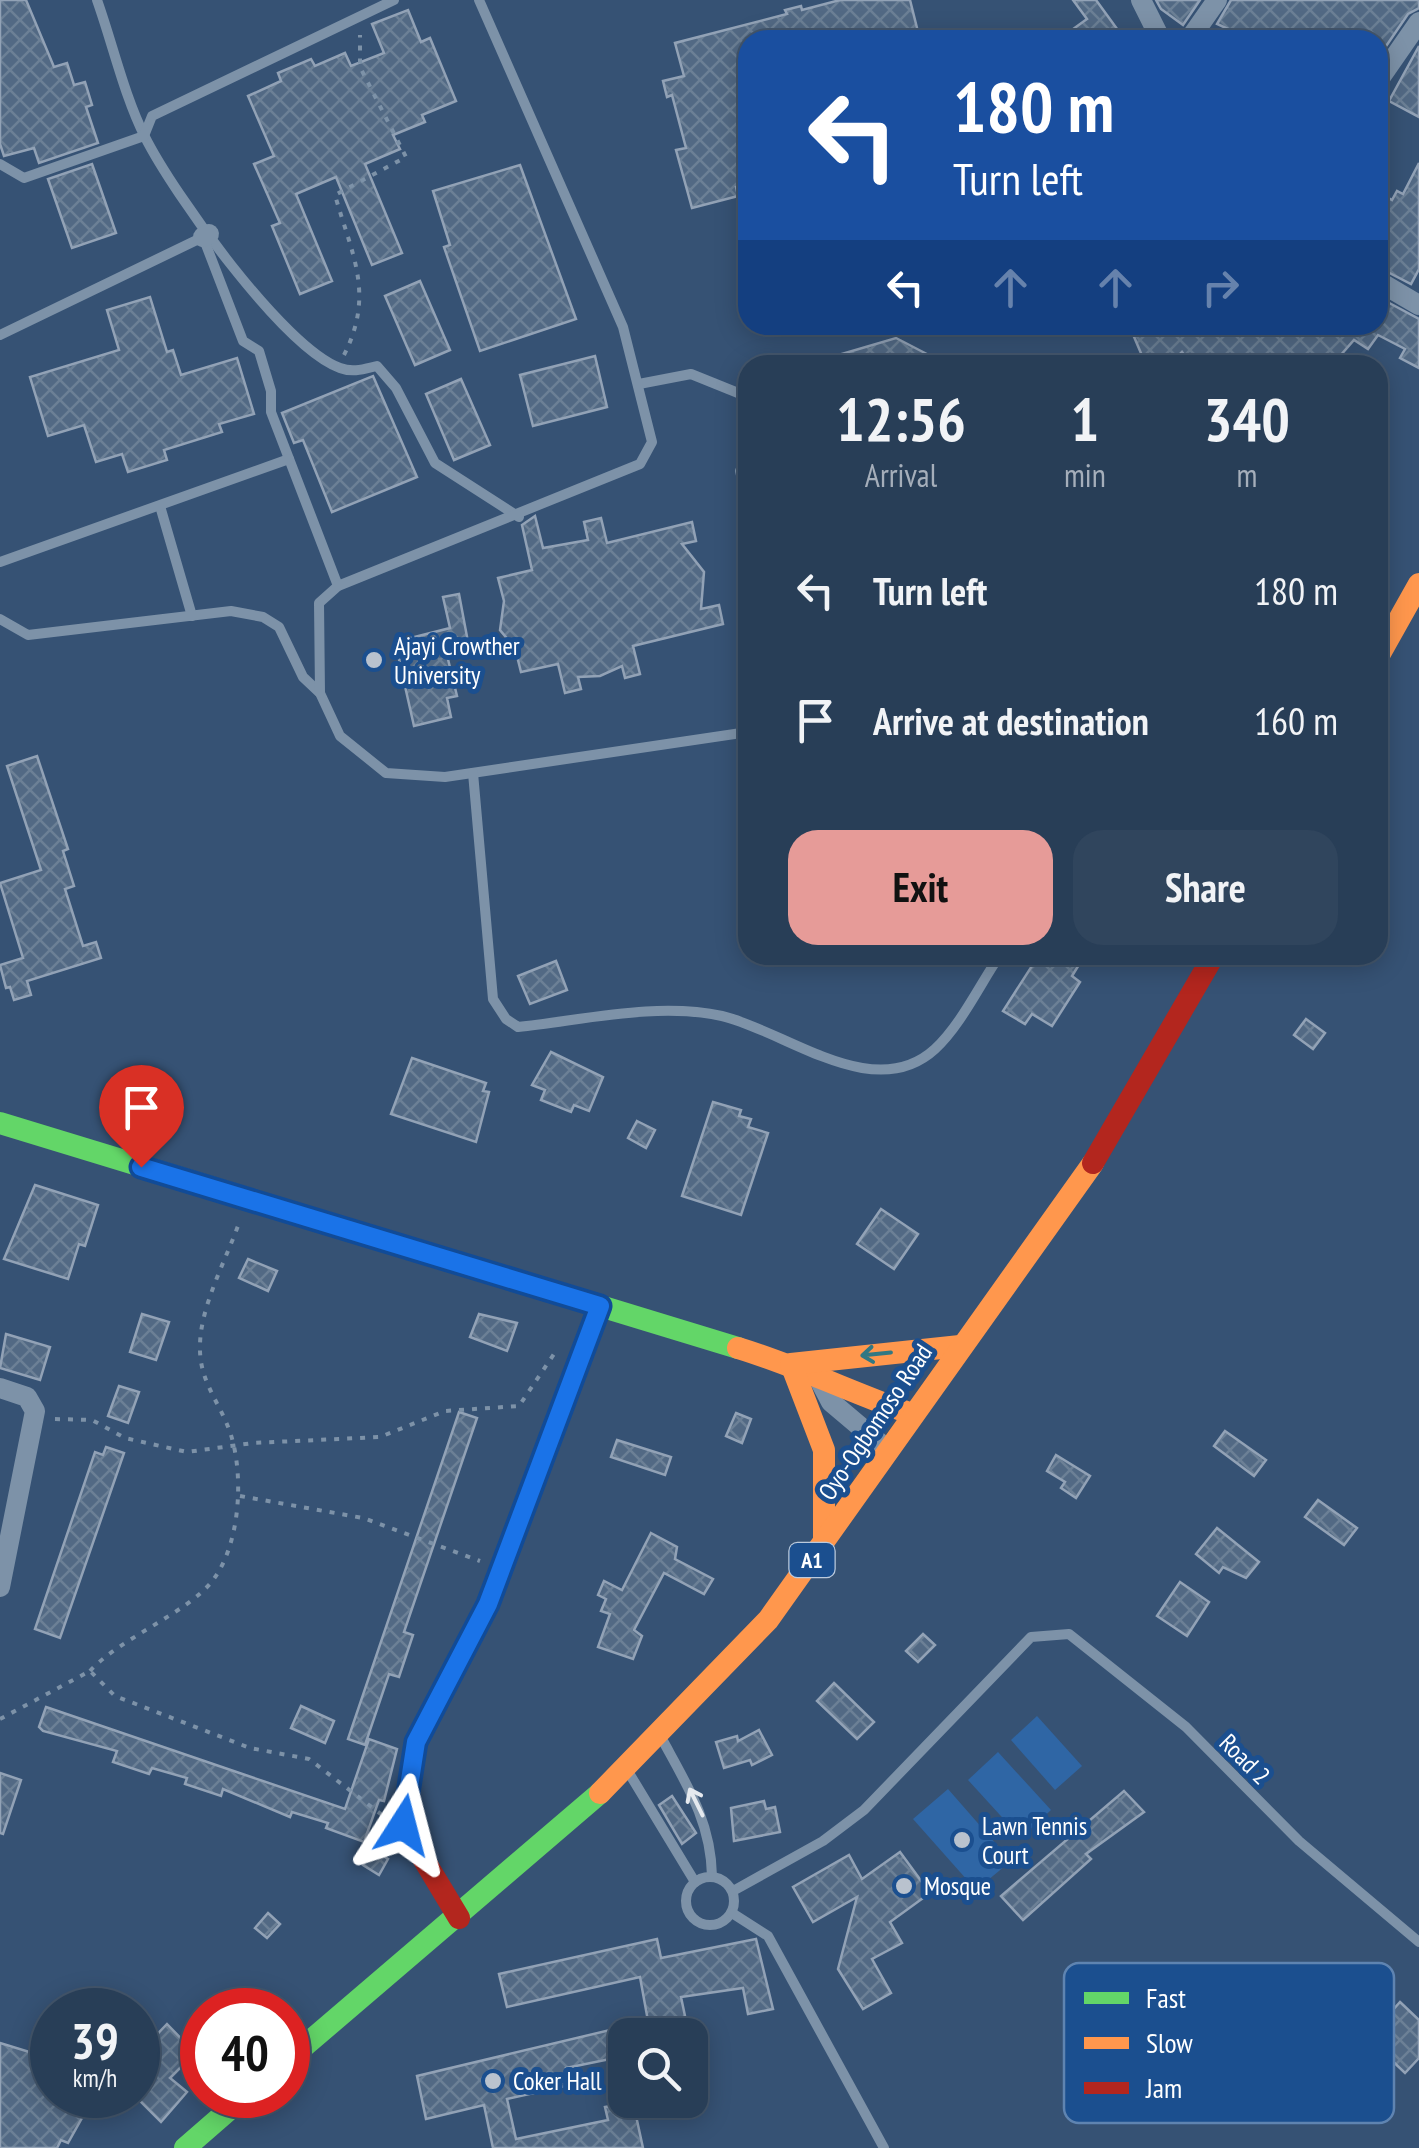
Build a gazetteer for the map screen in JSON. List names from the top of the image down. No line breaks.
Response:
{"streets":{"main road":["Oyo-Ogbomoso Road","A1"],"lane":["Road 2"]},"places":["Ajayi Crowther University","Lawn Tennis Court","Mosque","Coker Hall"],"legend":["Fast","Slow","Jam"],"page":{"turn":["180 m","Turn left"],"eta":["12:56","Arrival","1","min","340","m"],"list":[{"name":"Turn left","value":"180 m"},{"name":"Arrive at destination","value":"160 m"}],"buttons":["Exit","Share"],"speed":"39 km/h","limit":"40"}}
